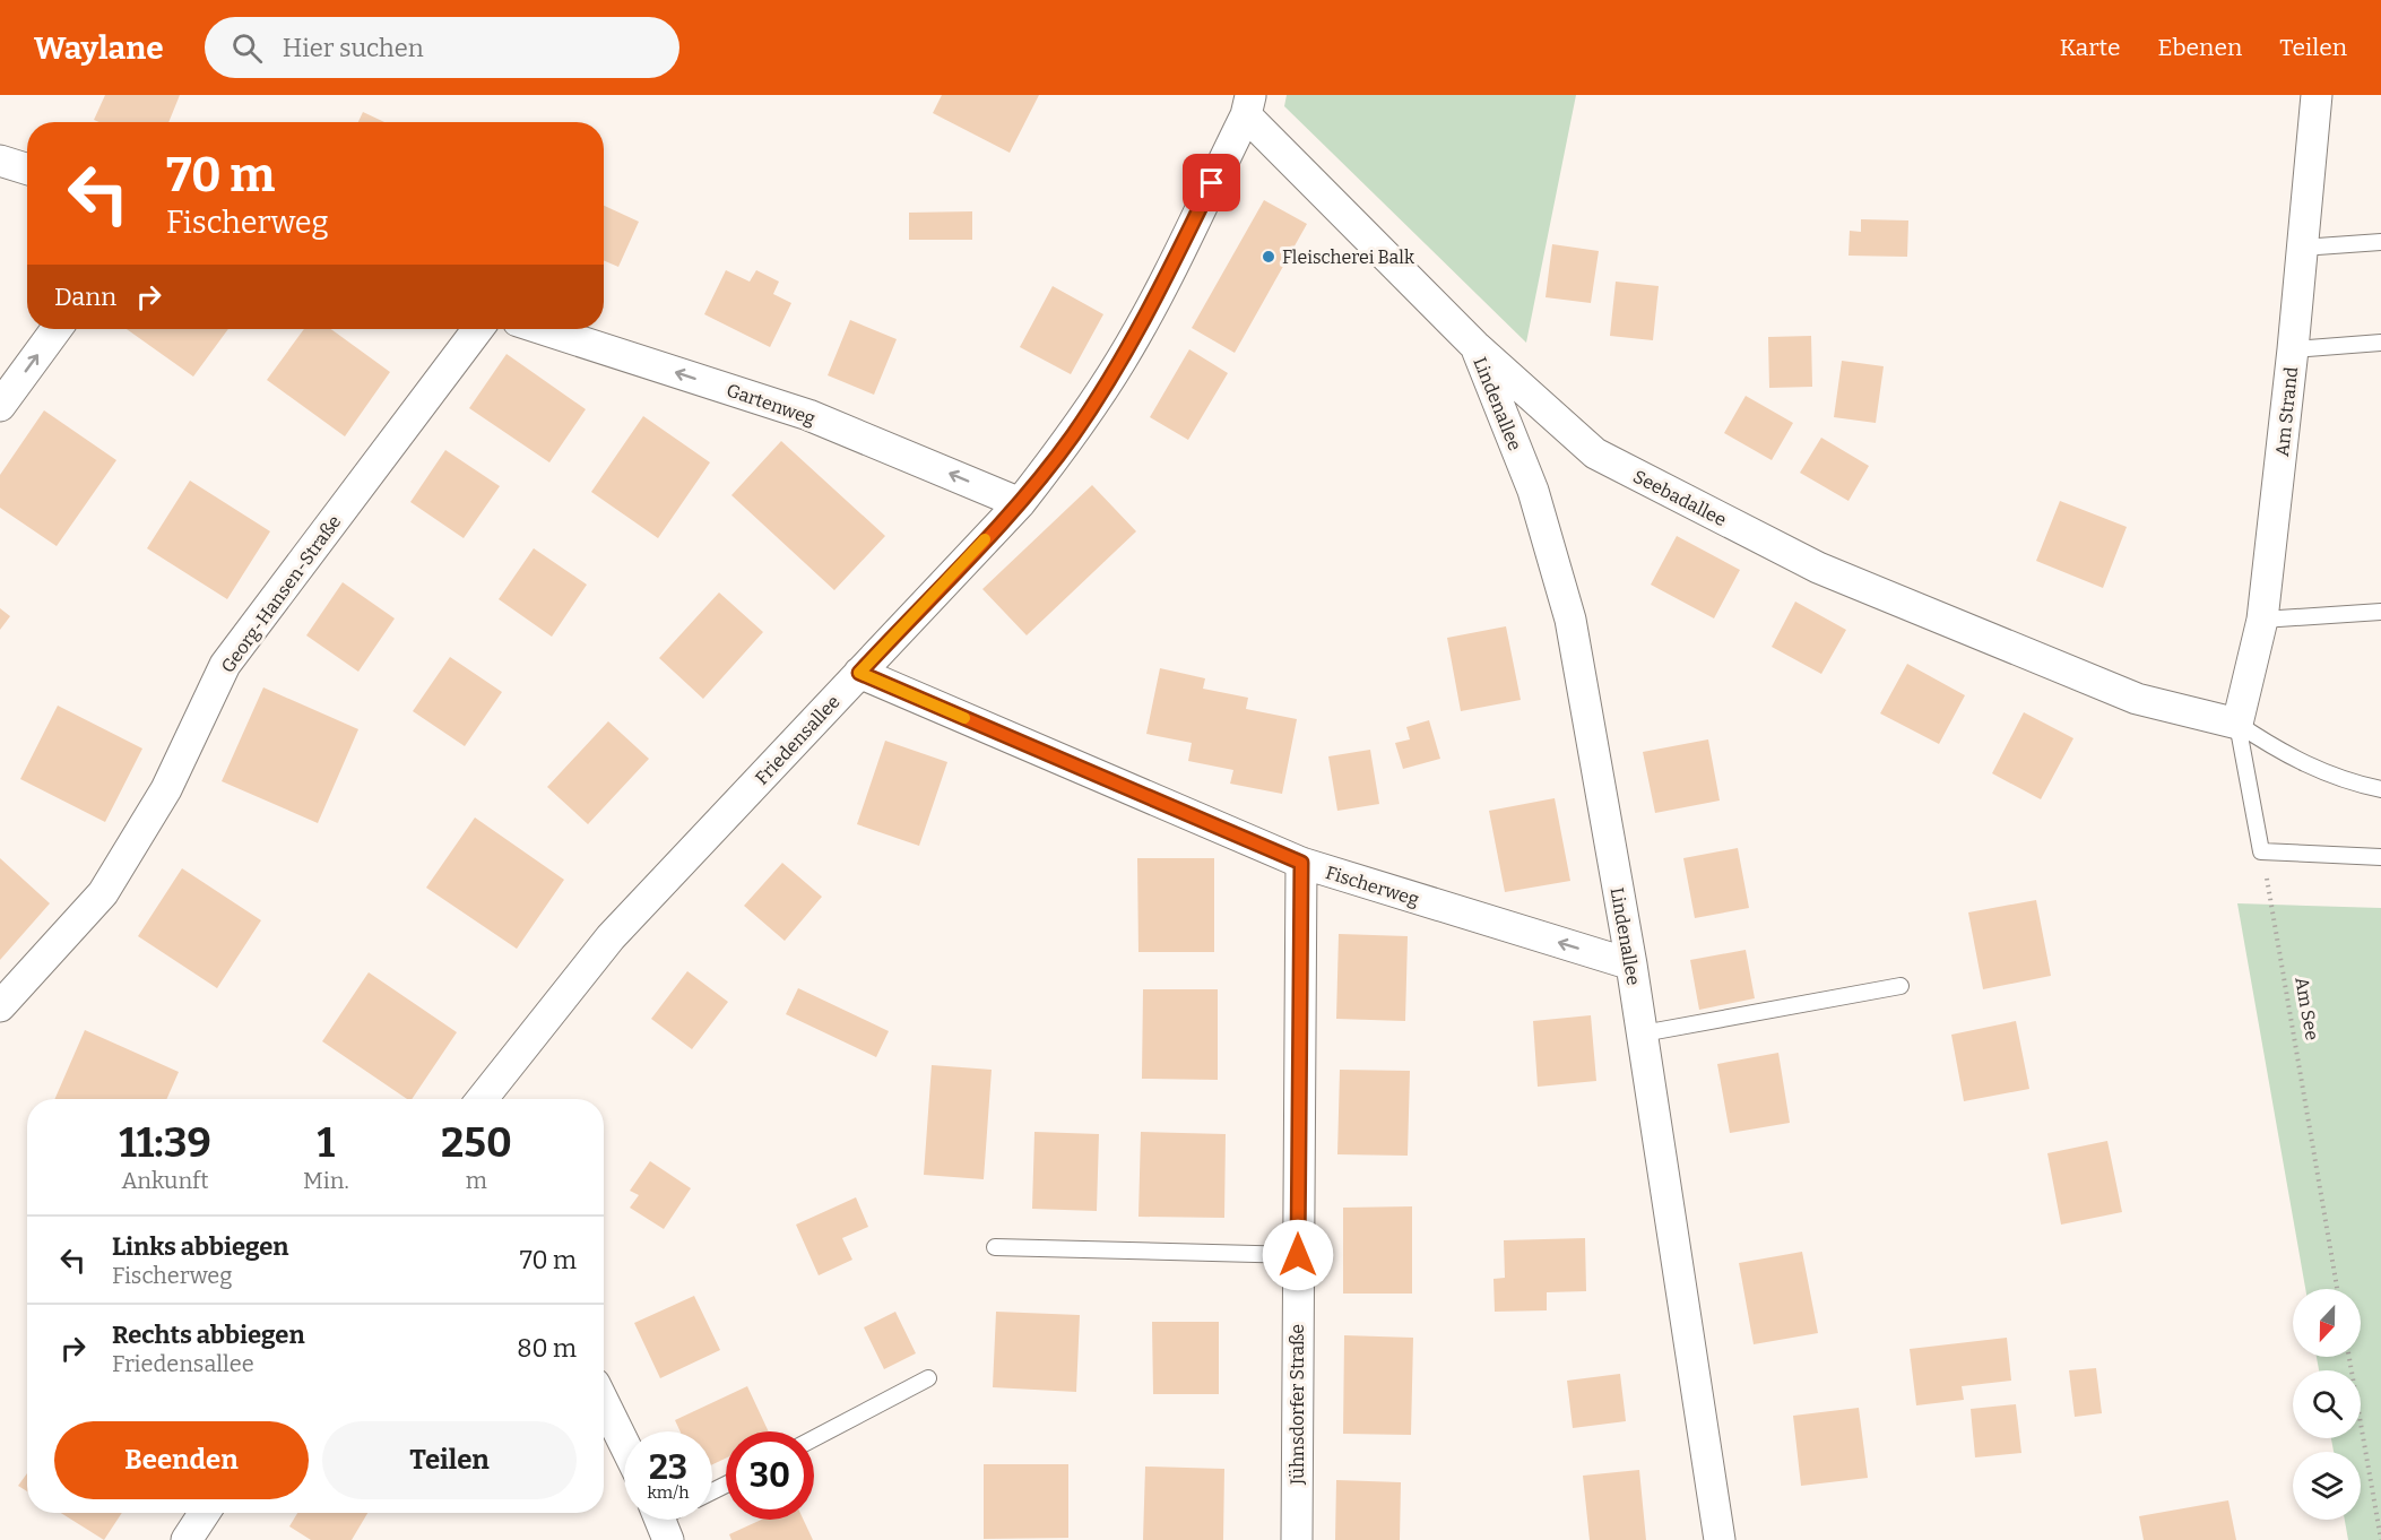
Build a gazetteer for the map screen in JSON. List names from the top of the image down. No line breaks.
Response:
{"streets":{"street":["Gartenweg","Lindenallee","Am Strand","Seebadallee","Georg-Hansen-Straße","Friedensallee","Fischerweg","Jühnsdorfer Straße"],"path":["Am See"]},"crossings":[["Gartenweg","Friedensallee"],["Lindenallee","Seebadallee"],["Lindenallee","Fischerweg"],["Am Strand","Seebadallee"],["Seebadallee","Friedensallee"],["Friedensallee","Fischerweg"],["Fischerweg","Jühnsdorfer Straße"]],"one_way":["Gartenweg","Fischerweg"],"places":["Fleischerei Balk"],"north":"bottom","page":{"header":"Waylane","search":"Hier suchen","nav":["Karte","Ebenen","Teilen"],"turn":["70 m","Fischerweg"],"then":"Dann","eta":["11:39","Ankunft","1","Min.","250","m"],"list":[{"name":"Links abbiegen","note":"Fischerweg","value":"70 m"},{"name":"Rechts abbiegen","note":"Friedensallee","value":"80 m"}],"buttons":["Beenden","Teilen"],"speed":"23 km/h","limit":"30"}}
